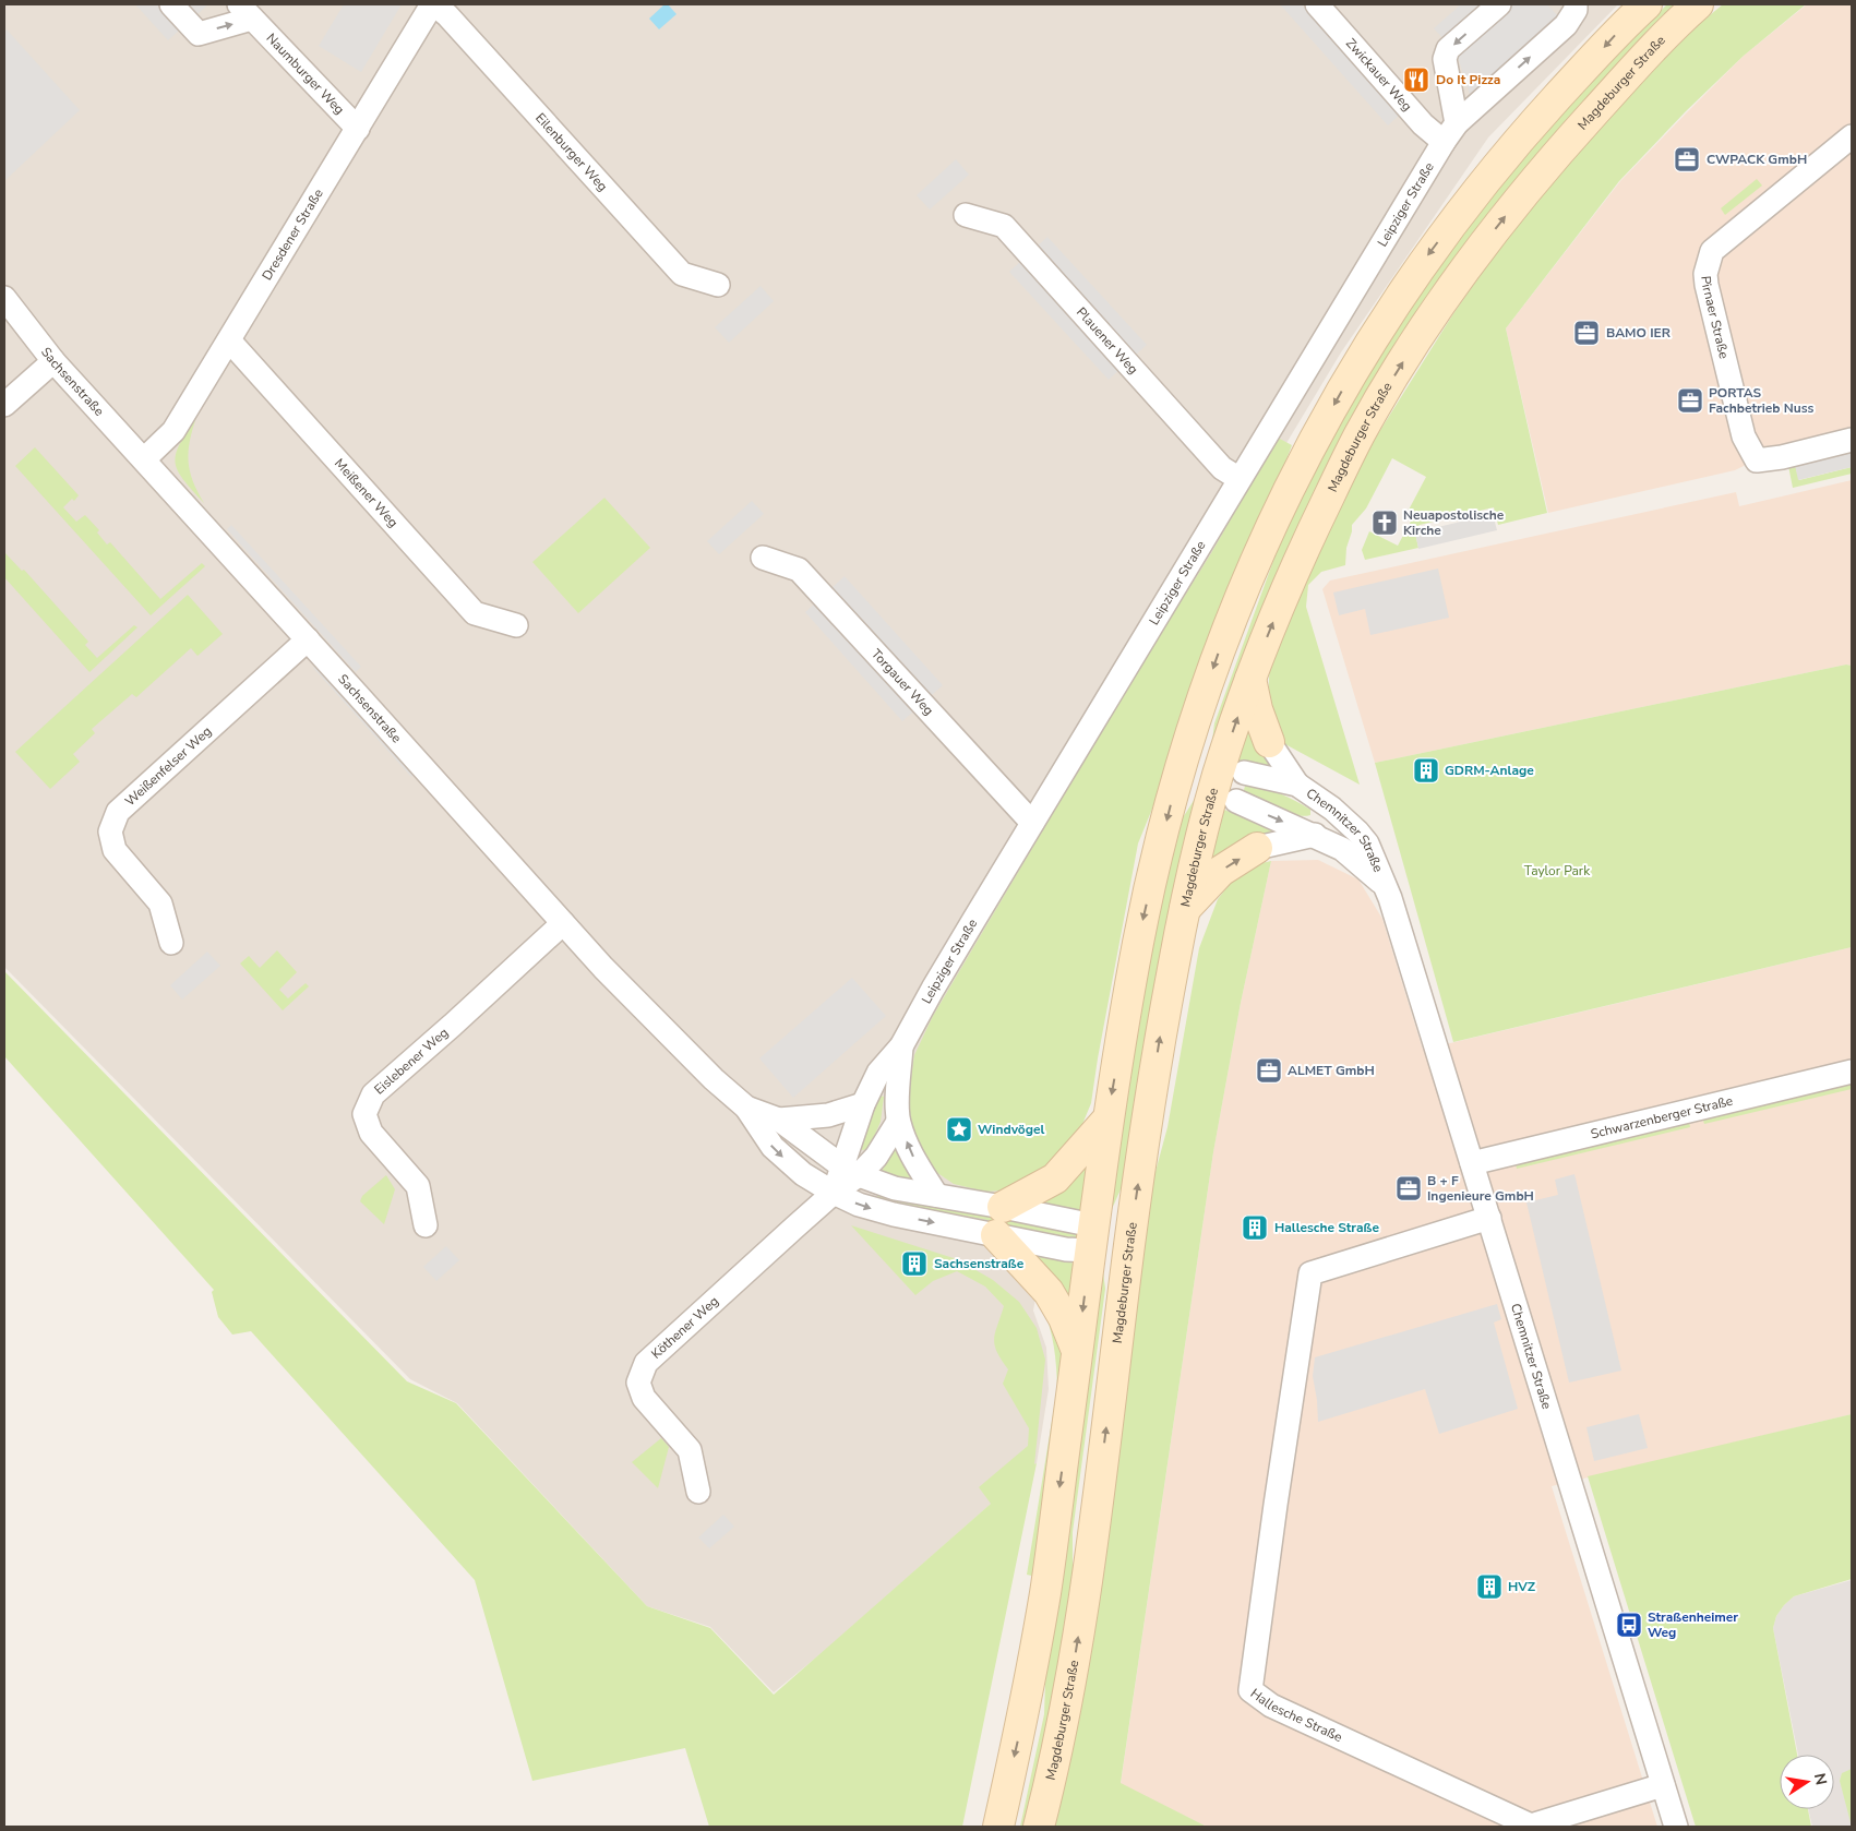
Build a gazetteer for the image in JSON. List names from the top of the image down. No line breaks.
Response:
{"streets":{"main road":["Magdeburger Straße"],"street":["Naumburger Weg","Zwickauer Weg","Eilenburger Weg","Leipziger Straße","Dresdener Straße","Pirnaer Straße","Plauener Weg","Sachsenstraße","Meißener Weg","Torgauer Weg","Weißenfelser Weg","Chemnitzer Straße","Eislebener Weg","Schwarzenberger Straße","Köthener Weg","Hallesche Straße"]},"crossings":[["Naumburger Weg","Dresdener Straße"],["Zwickauer Weg","Leipziger Straße"],["Magdeburger Straße","Chemnitzer Straße"],["Eilenburger Weg","Dresdener Straße"],["Leipziger Straße","Plauener Weg"],["Leipziger Straße","Sachsenstraße"],["Leipziger Straße","Torgauer Weg"],["Dresdener Straße","Sachsenstraße"],["Dresdener Straße","Meißener Weg"],["Sachsenstraße","Weißenfelser Weg"],["Sachsenstraße","Eislebener Weg"],["Sachsenstraße","Köthener Weg"],["Chemnitzer Straße","Schwarzenberger Straße"],["Chemnitzer Straße","Hallesche Straße"]],"parks":["Taylor Park"],"places":{"restaurant":["Do It Pizza"],"office":["CWPACK GmbH","BAMO IER","PORTAS Fachbetrieb Nuss","ALMET GmbH","B + F Ingenieure GmbH"],"church":["Neuapostolische Kirche"],"building":["GDRM-Anlage","Hallesche Straße","Sachsenstraße","HVZ"],"place":["Windvögel"],"bus stop":["Straßenheimer Weg"]},"north":"right"}
